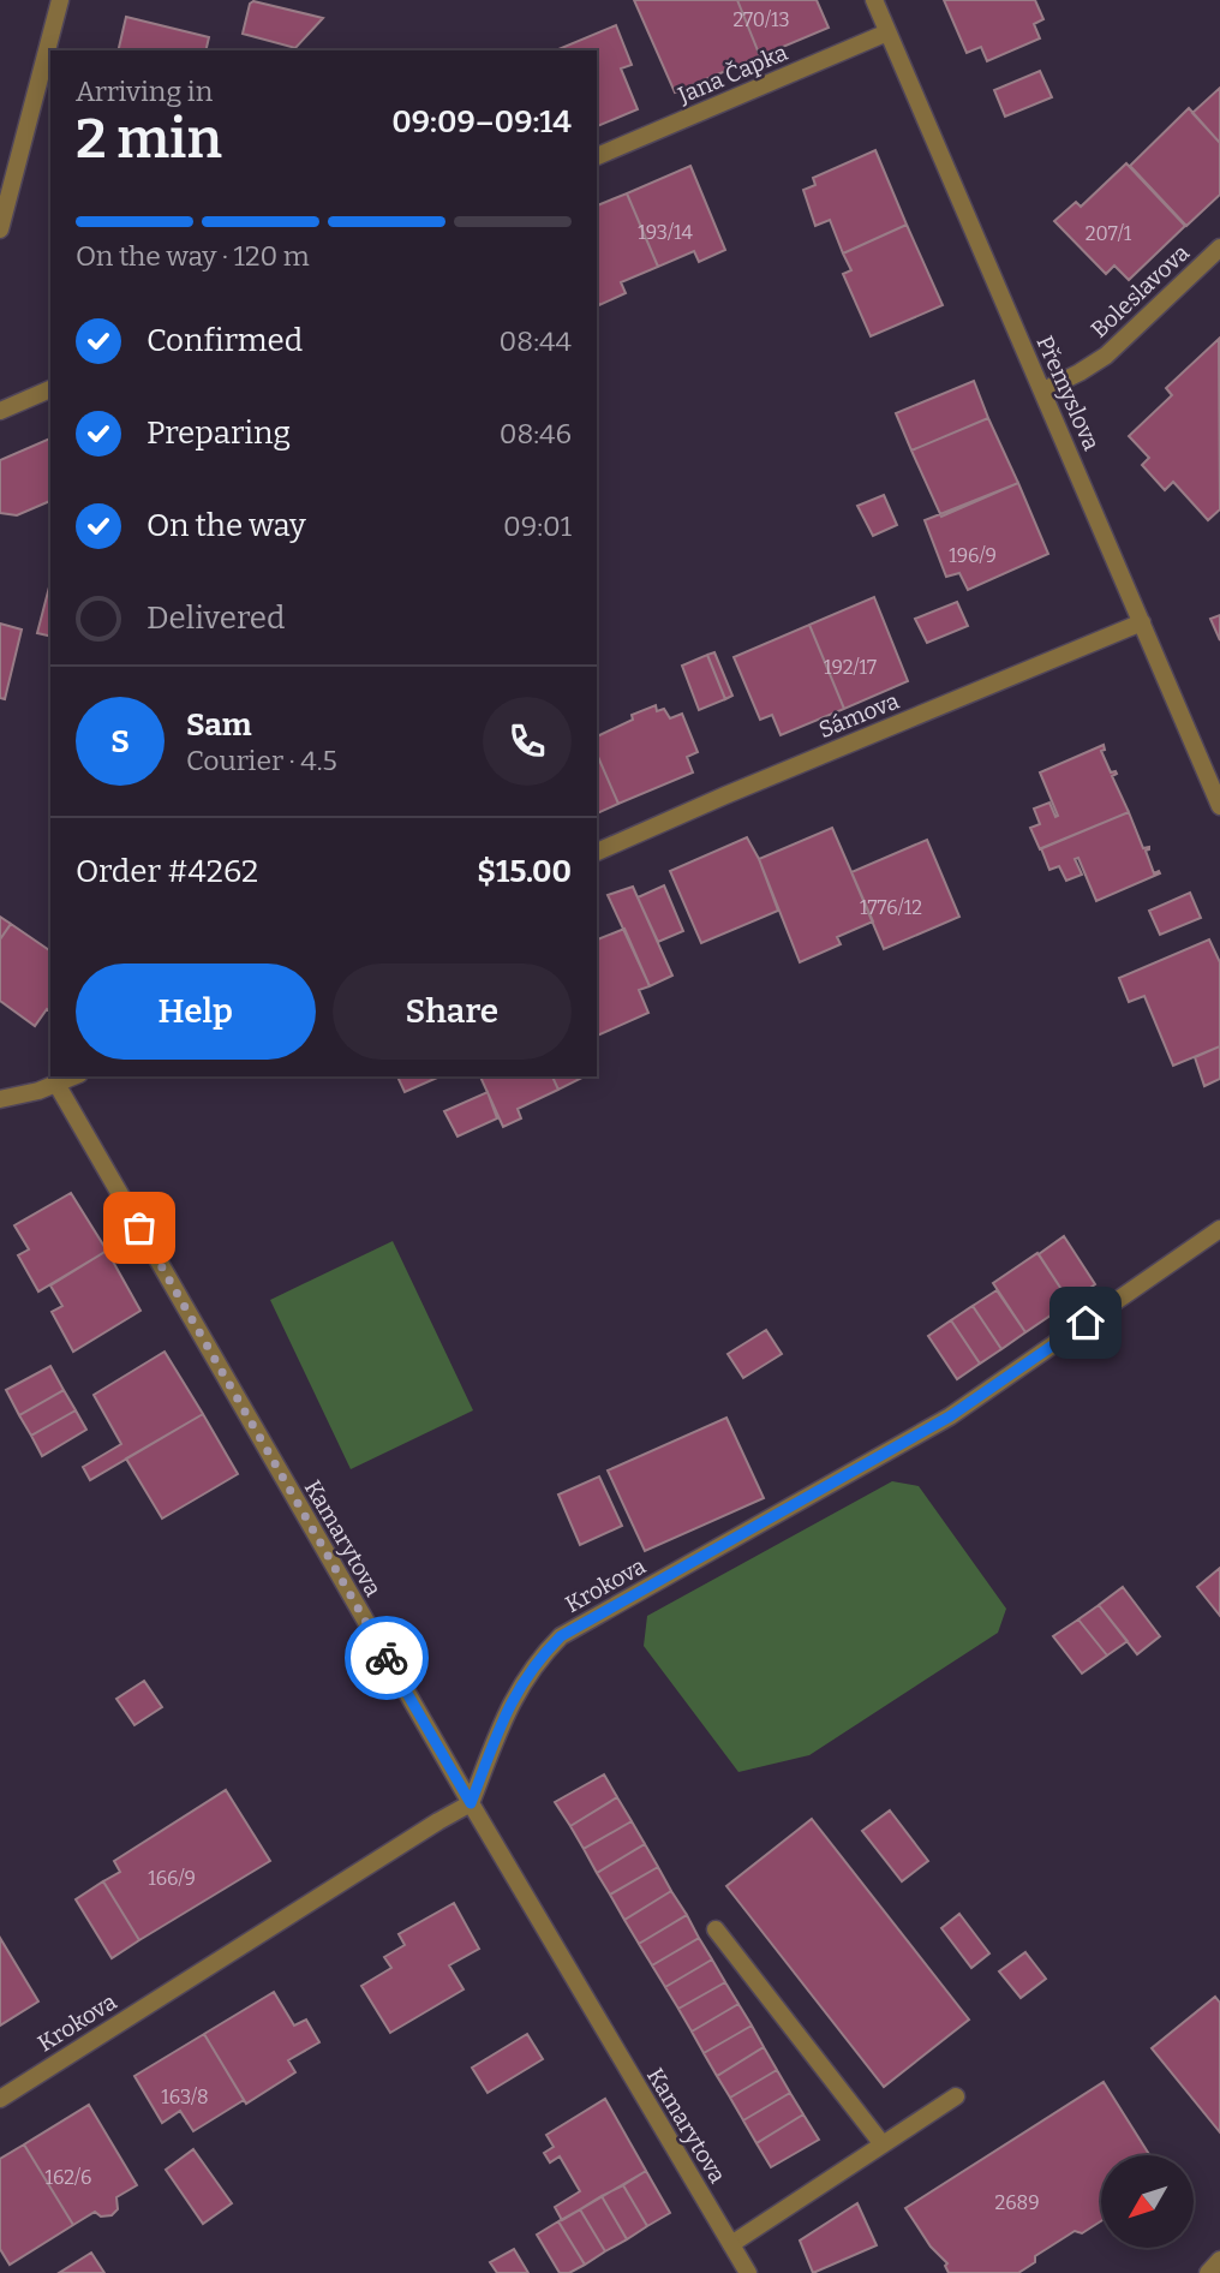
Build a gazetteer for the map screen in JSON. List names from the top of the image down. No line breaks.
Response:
{"streets":{"street":["Jana Čapka","Boleslavova","Přemyslova","Sámova","Kamarytova","Krokova"]},"crossings":[["Jana Čapka","Přemyslova"],["Boleslavova","Přemyslova"],["Přemyslova","Sámova"],["Kamarytova","Krokova"]],"house_numbers":["270/13","193/14","207/1","196/9","192/17","1776/12","166/9","163/8","162/6","2689"],"north":"bottom left","page":{"heading":["2 min","Arriving in","09:09–09:14"],"panel":["Sam","Courier · 4.5","Order #4262","$15.00"],"bar":"On the way · 120 m","list":[["Confirmed","08:44"],["Preparing","08:46"],["On the way","09:01"],"Delivered"],"round":"S","buttons":["Help","Share"]}}
